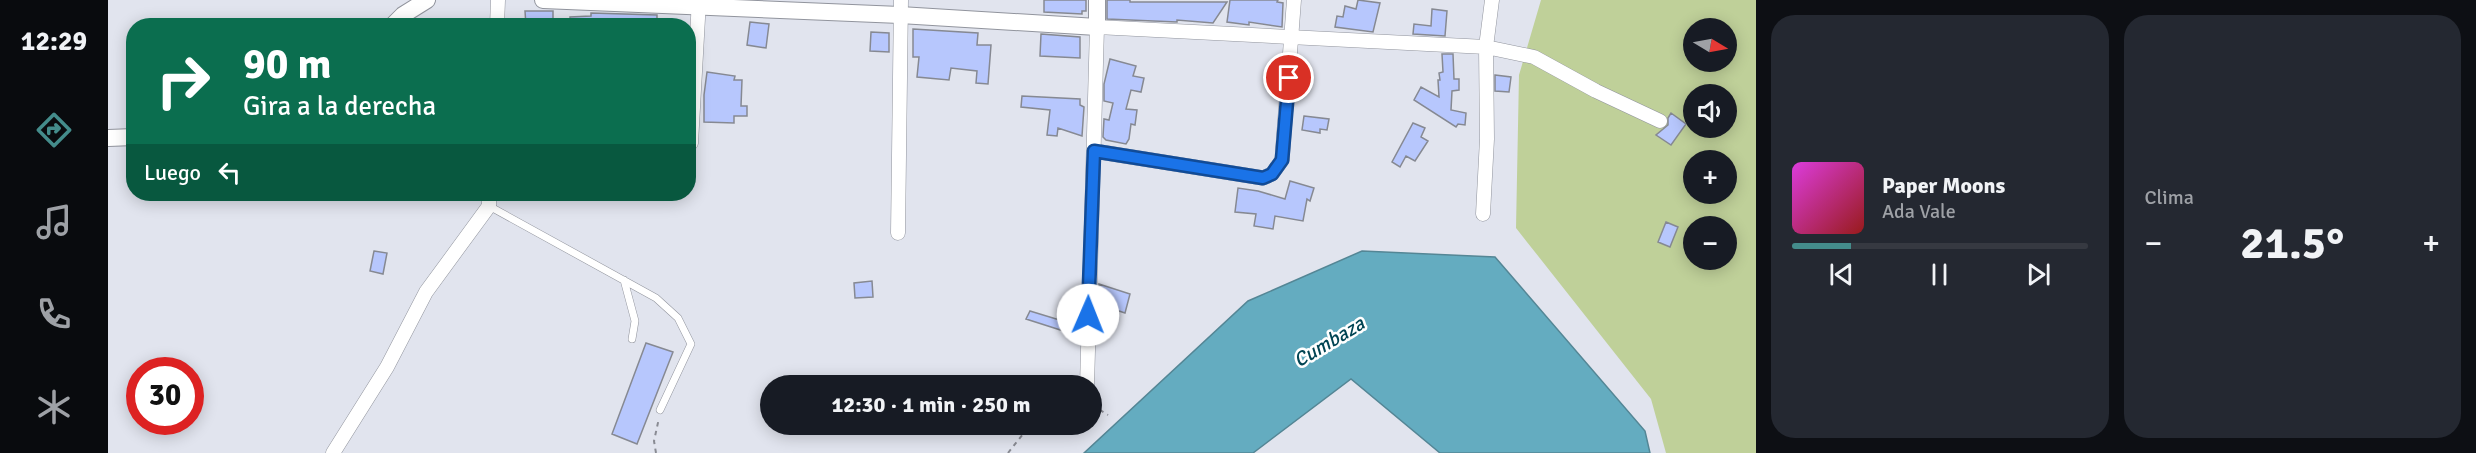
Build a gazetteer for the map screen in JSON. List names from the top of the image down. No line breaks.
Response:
{"water":["Cumbaza"],"north":"right","page":{"tabs":"12:29","tile":"Clima","map_buttons":["+","−"],"turn":["90 m","Gira a la derecha"],"then":"Luego","song":["Paper Moons","Ada Vale"],"heat":["−","21.5°","+"],"limit":"30","trip":"12:30 · 1 min · 250 m"}}
